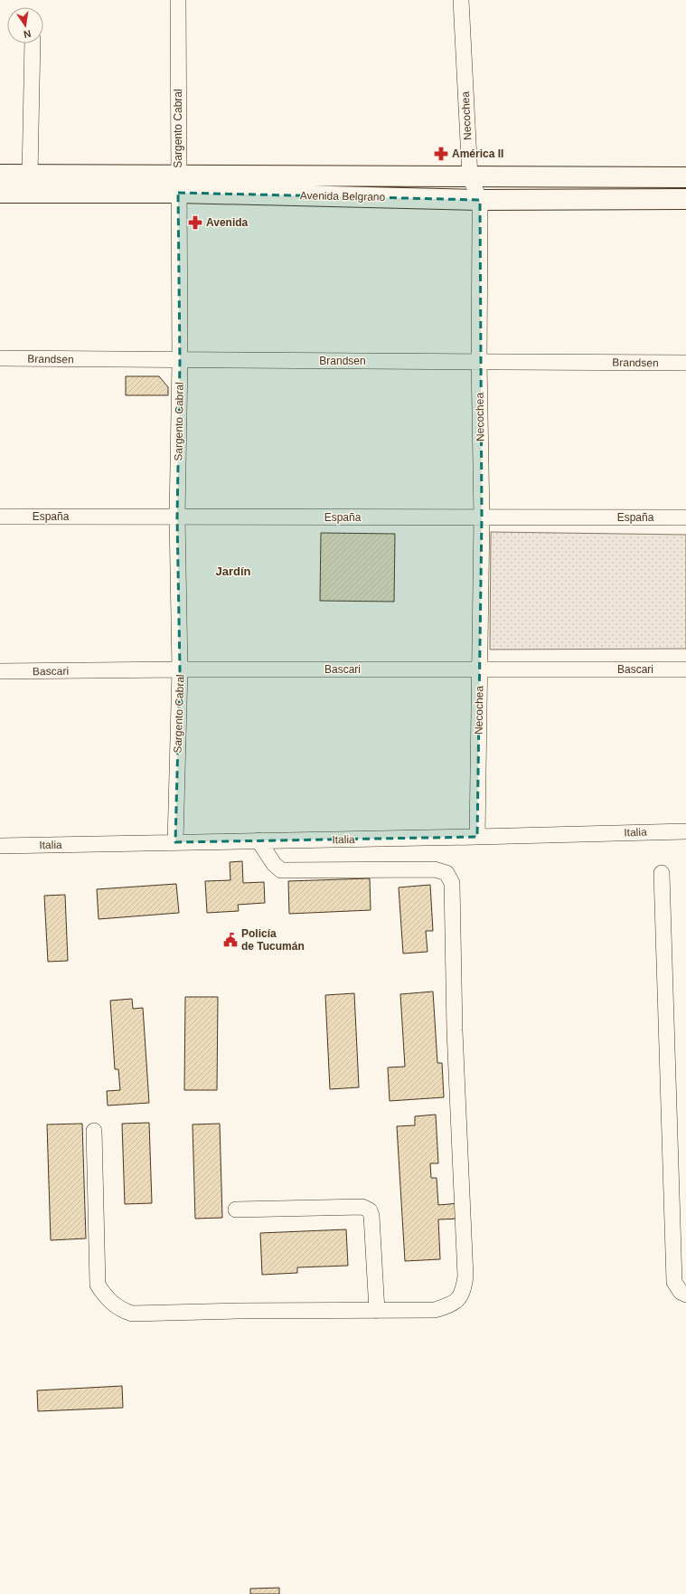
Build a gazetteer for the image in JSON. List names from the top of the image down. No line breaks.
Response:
{"streets":{"main road":["Avenida Belgrano"],"street":["Necochea","Sargento Cabral","Brandsen","España","Bascari","Italia"]},"crossings":[["Necochea","Avenida Belgrano"],["Necochea","Brandsen"],["Necochea","España"],["Necochea","Bascari"],["Necochea","Italia"],["Sargento Cabral","Avenida Belgrano"],["Sargento Cabral","Brandsen"],["Sargento Cabral","España"],["Sargento Cabral","Bascari"],["Sargento Cabral","Italia"]],"districts":["Jardín"],"places":{"pharmacy":["América II","Avenida"],"public building":["Policía de Tucumán"]},"north":"bottom"}
